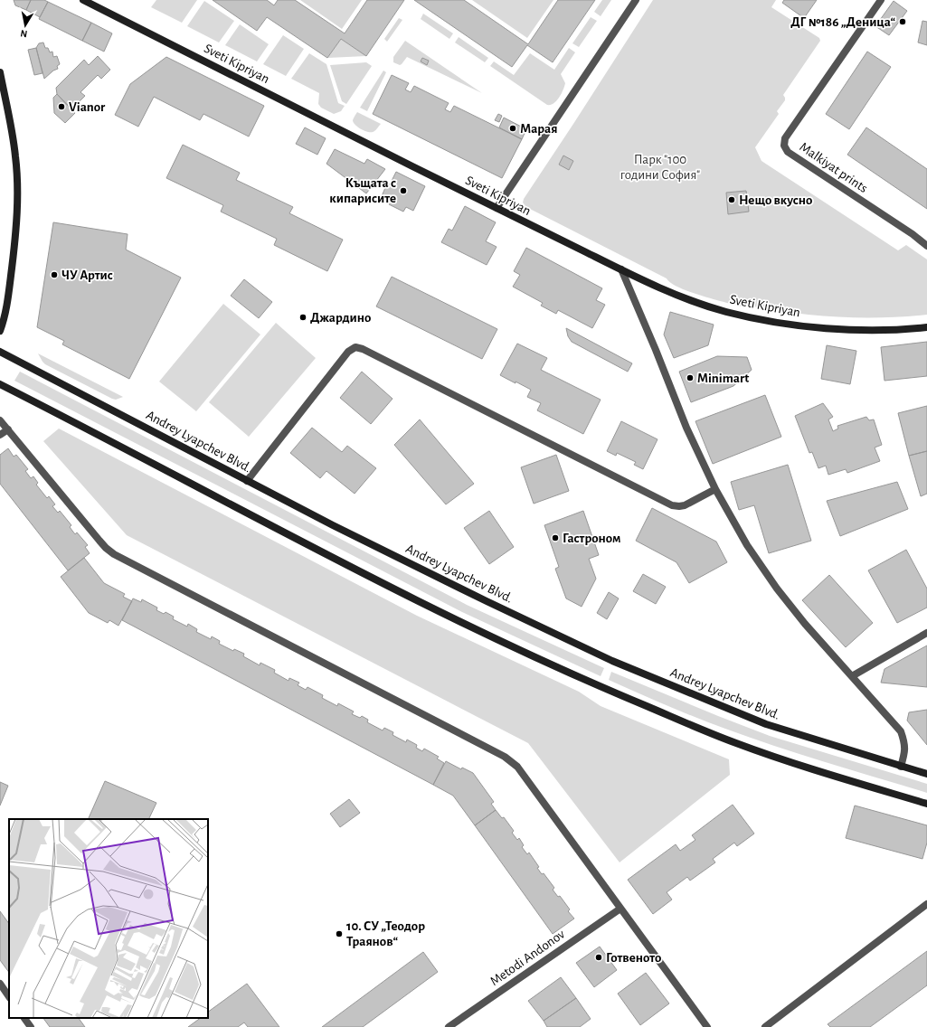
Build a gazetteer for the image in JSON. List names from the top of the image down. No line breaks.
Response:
{"streets":{"main road":["Sveti Kipriyan","Andrey Lyapchev Blvd."],"street":["Malkiyat prints","Metodi Andonov"]},"parks":["Парк \"100 години София\""],"places":["ДГ №186 „Деница“","Vianor","Марая","Къщата с кипарисите","Нещо вкусно","ЧУ Артис","Джардино","Minimart","Гастроном","10. СУ „Теодор Траянов“","Готвеното"],"north":"bottom"}
